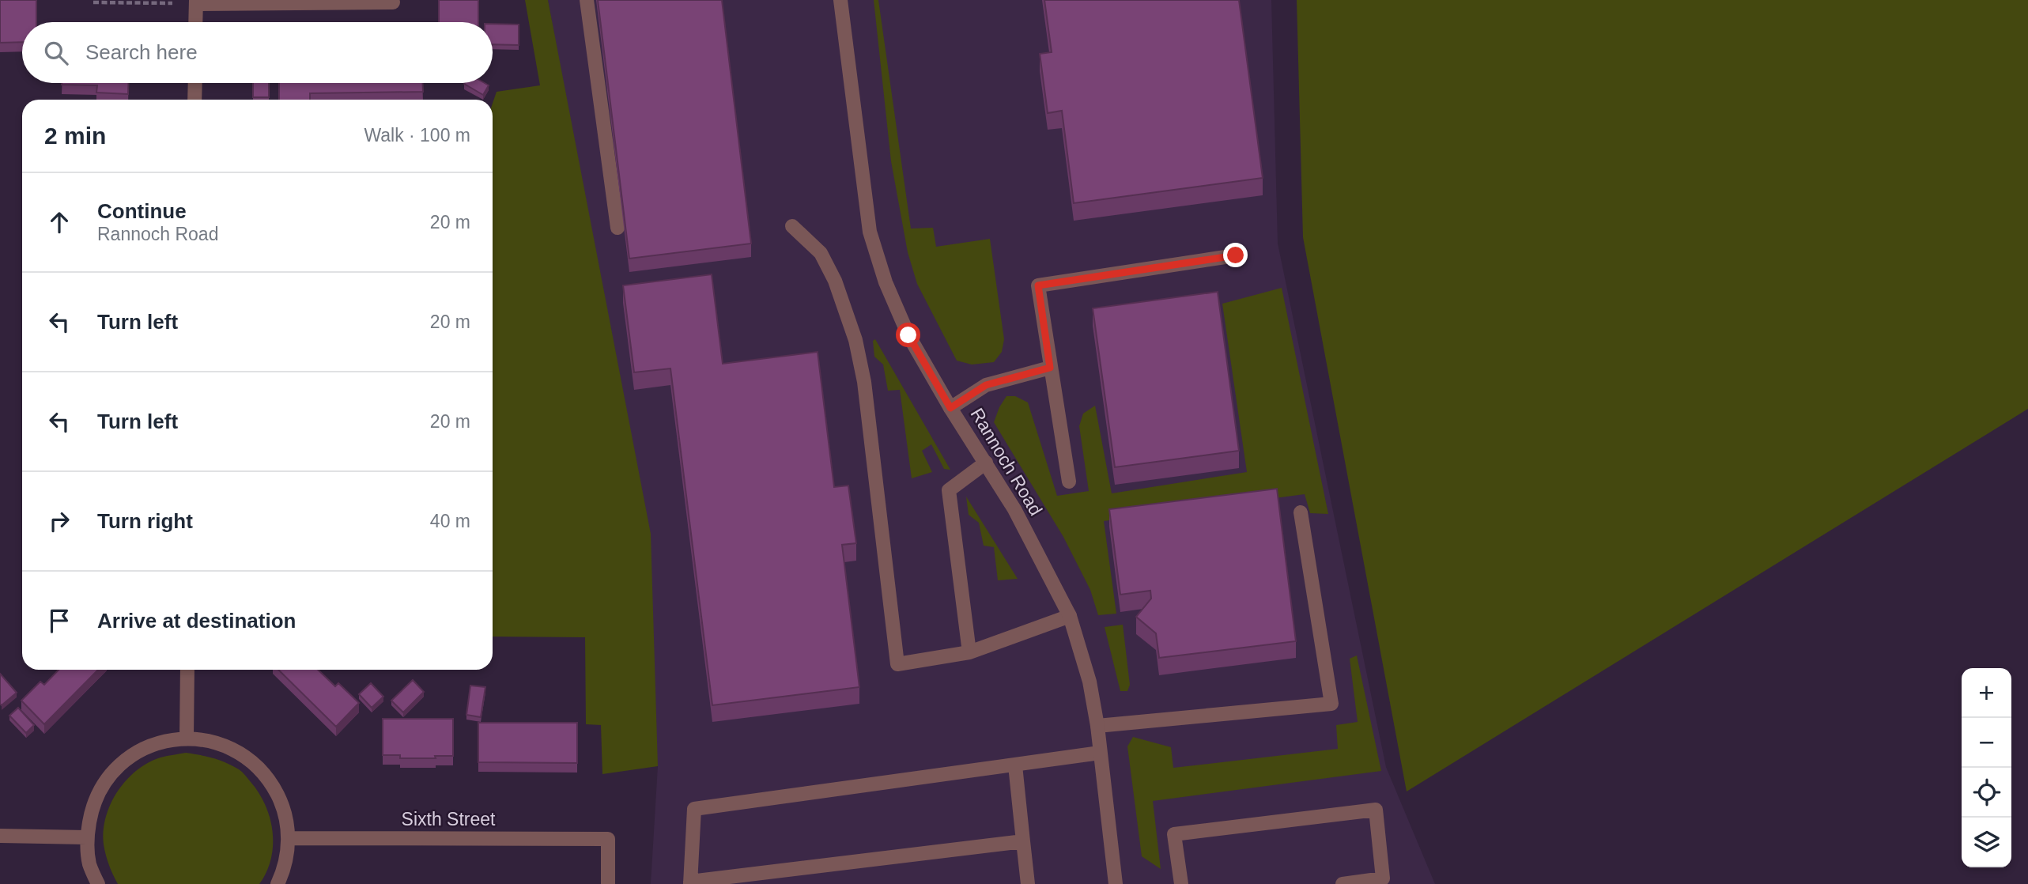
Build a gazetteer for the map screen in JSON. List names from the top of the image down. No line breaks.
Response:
{"streets":{"street":["Rannoch Road","Sixth Street"]},"page":{"search":"Search here","heading":["2 min","Walk · 100 m"],"list":[["Continue","Rannoch Road","20 m"],["Turn left","20 m"],["Turn left","20 m"],["Turn right","40 m"],"Arrive at destination"],"map_buttons":["+","−"]}}
